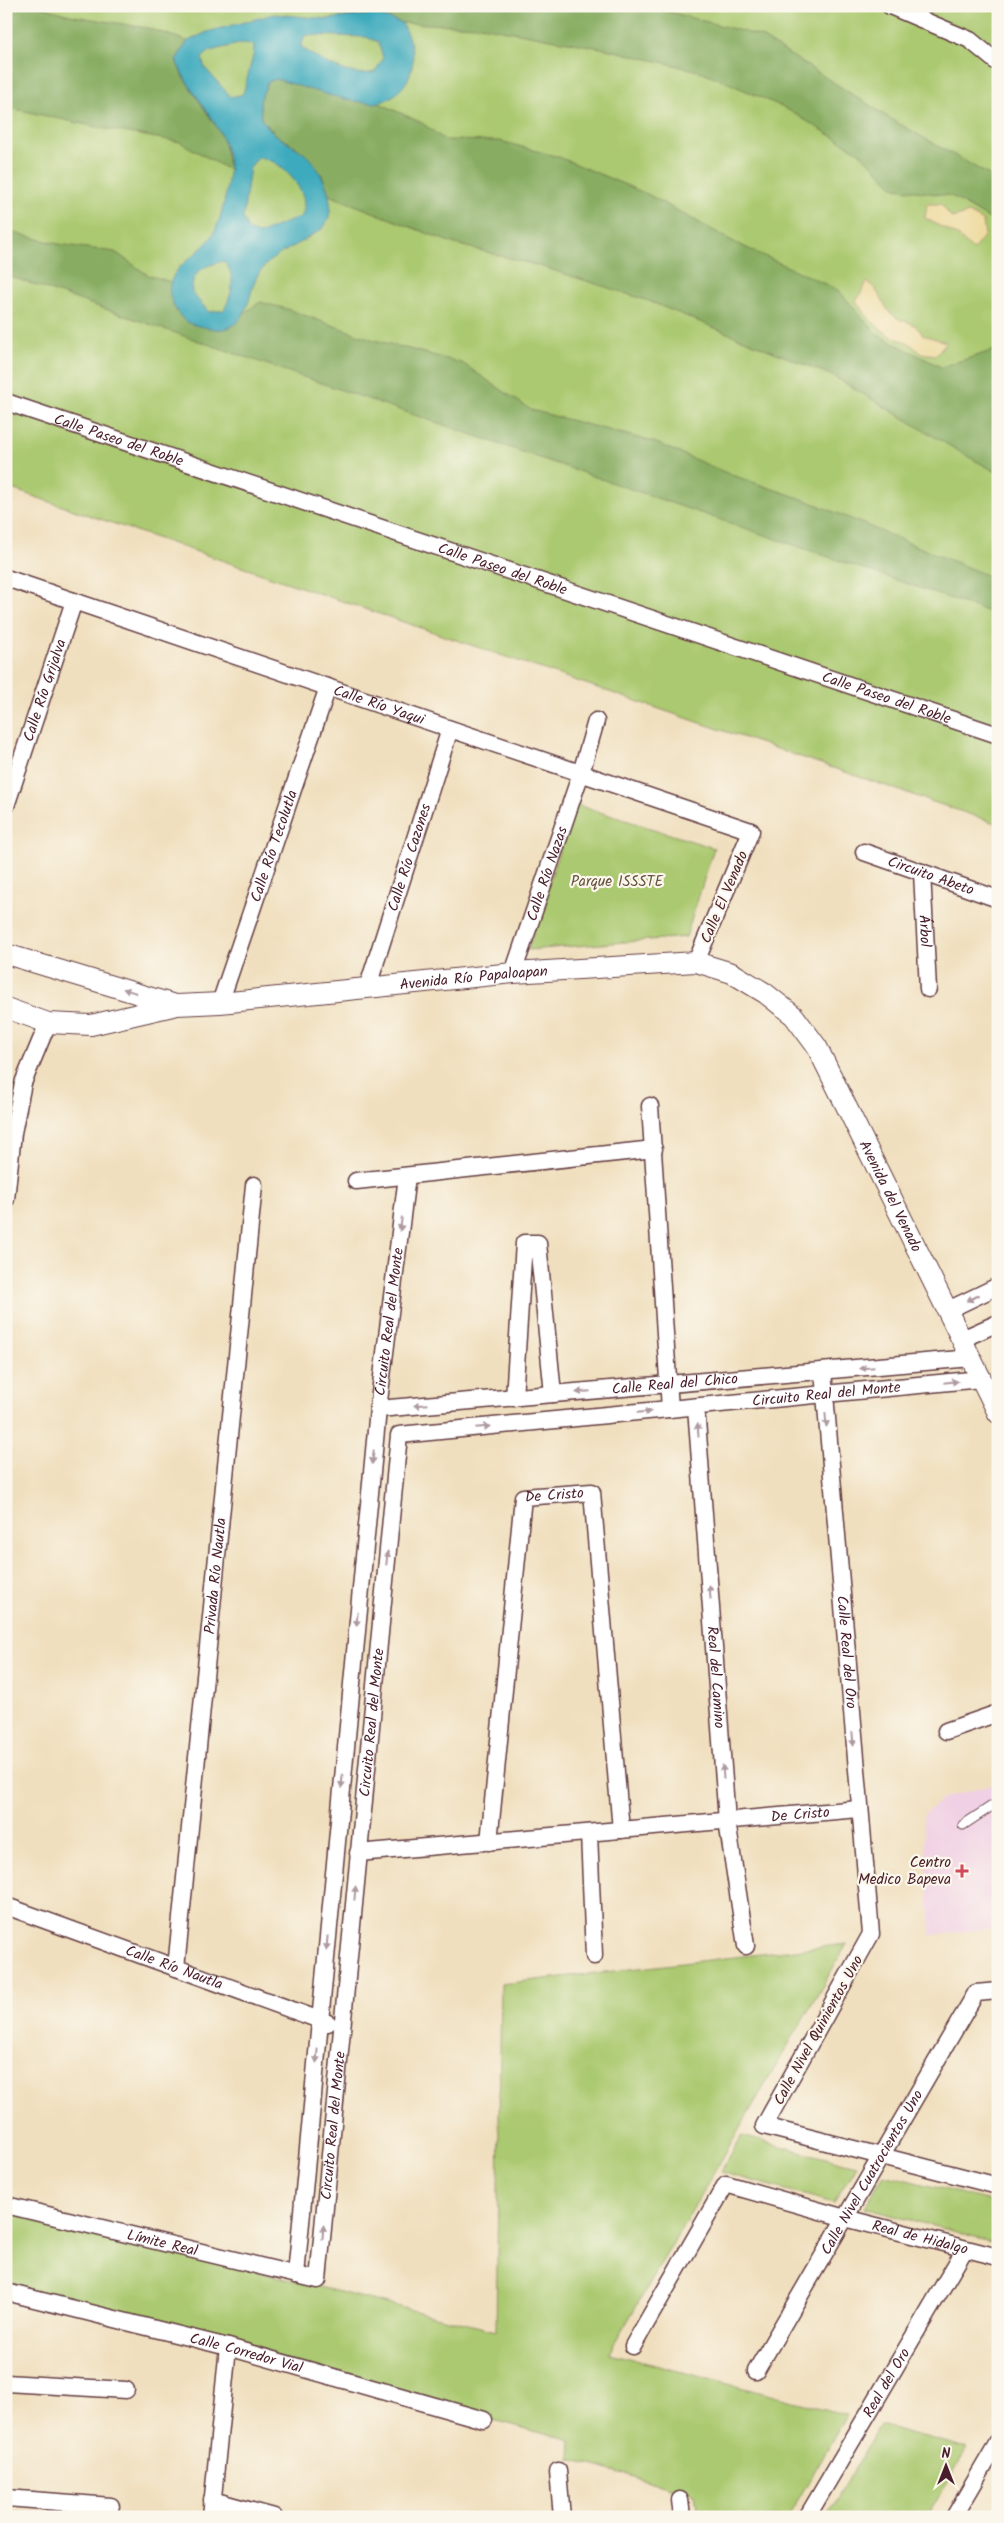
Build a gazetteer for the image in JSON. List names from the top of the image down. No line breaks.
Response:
{"streets":{"street":["Calle Paseo del Roble","Calle Río Grijalva","Calle Río Yaqui","Calle Río Tecolutla","Calle Río Cazones","Calle Río Nazas","Circuito Abeto","Calle El Venado","Árbol","Avenida Río Papaloapan","Avenida del Venado","Circuito Real del Monte","Calle Real del Chico","De Cristo","Privada Río Nautla","Calle Real del Oro","Real del Camino","Calle Río Nautla","Calle Nivel Quinientos Uno","Calle Nivel Cuatrocientos Uno","Real de Hidalgo","Límite Real","Calle Corredor Vial","Real del Oro"]},"crossings":[["Calle Río Grijalva","Calle Río Yaqui"],["Calle Río Yaqui","Calle Río Tecolutla"],["Calle Río Yaqui","Calle Río Cazones"],["Calle Río Yaqui","Calle Río Nazas"],["Calle Río Yaqui","Calle El Venado"],["Calle Río Tecolutla","Avenida Río Papaloapan"],["Calle Río Cazones","Avenida Río Papaloapan"],["Calle Río Nazas","Avenida Río Papaloapan"],["Circuito Abeto","Árbol"],["Calle El Venado","Avenida Río Papaloapan"],["Avenida Río Papaloapan","Avenida del Venado"],["Avenida del Venado","Circuito Real del Monte"],["Avenida del Venado","Calle Real del Chico"],["Circuito Real del Monte","Calle Real del Chico"],["Circuito Real del Monte","De Cristo"],["Circuito Real del Monte","Calle Real del Oro"],["Circuito Real del Monte","Real del Camino"],["Circuito Real del Monte","Calle Río Nautla"],["Circuito Real del Monte","Límite Real"],["Calle Real del Chico","Calle Real del Oro"],["De Cristo","Calle Real del Oro"],["De Cristo","Real del Camino"],["Privada Río Nautla","Calle Río Nautla"],["Calle Real del Oro","Calle Nivel Quinientos Uno"],["Calle Nivel Quinientos Uno","Calle Nivel Cuatrocientos Uno"],["Calle Nivel Cuatrocientos Uno","Real de Hidalgo"],["Real de Hidalgo","Real del Oro"]],"one_way":["Calle Real del Chico","Calle Real del Oro","Real del Camino"],"parks":["Parque ISSSTE"],"places":{"health":["Centro Medico Bapeva"]},"north":"top"}
